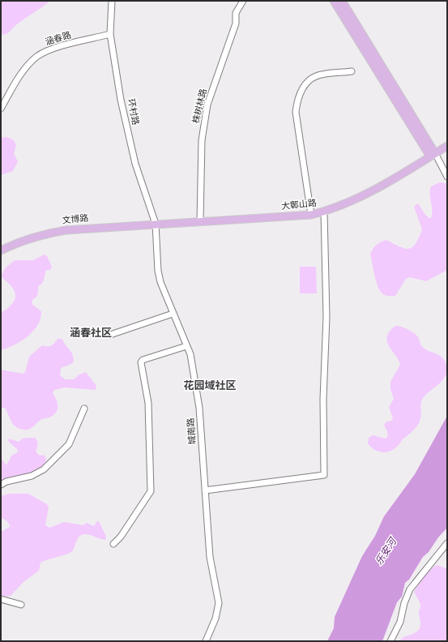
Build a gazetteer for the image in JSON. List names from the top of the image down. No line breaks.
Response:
{"streets":{"main road":["大鄣山路","文博路"],"street":["涵春路","株树林路","环村路","城南路"]},"crossings":[["涵春路","环村路"],["株树林路","大鄣山路"],["环村路","大鄣山路"],["环村路","文博路"],["环村路","城南路"],["大鄣山路","文博路"],["大鄣山路","城南路"],["文博路","城南路"]],"districts":["涵春社区","花园域社区"],"water":["乐安河"]}
